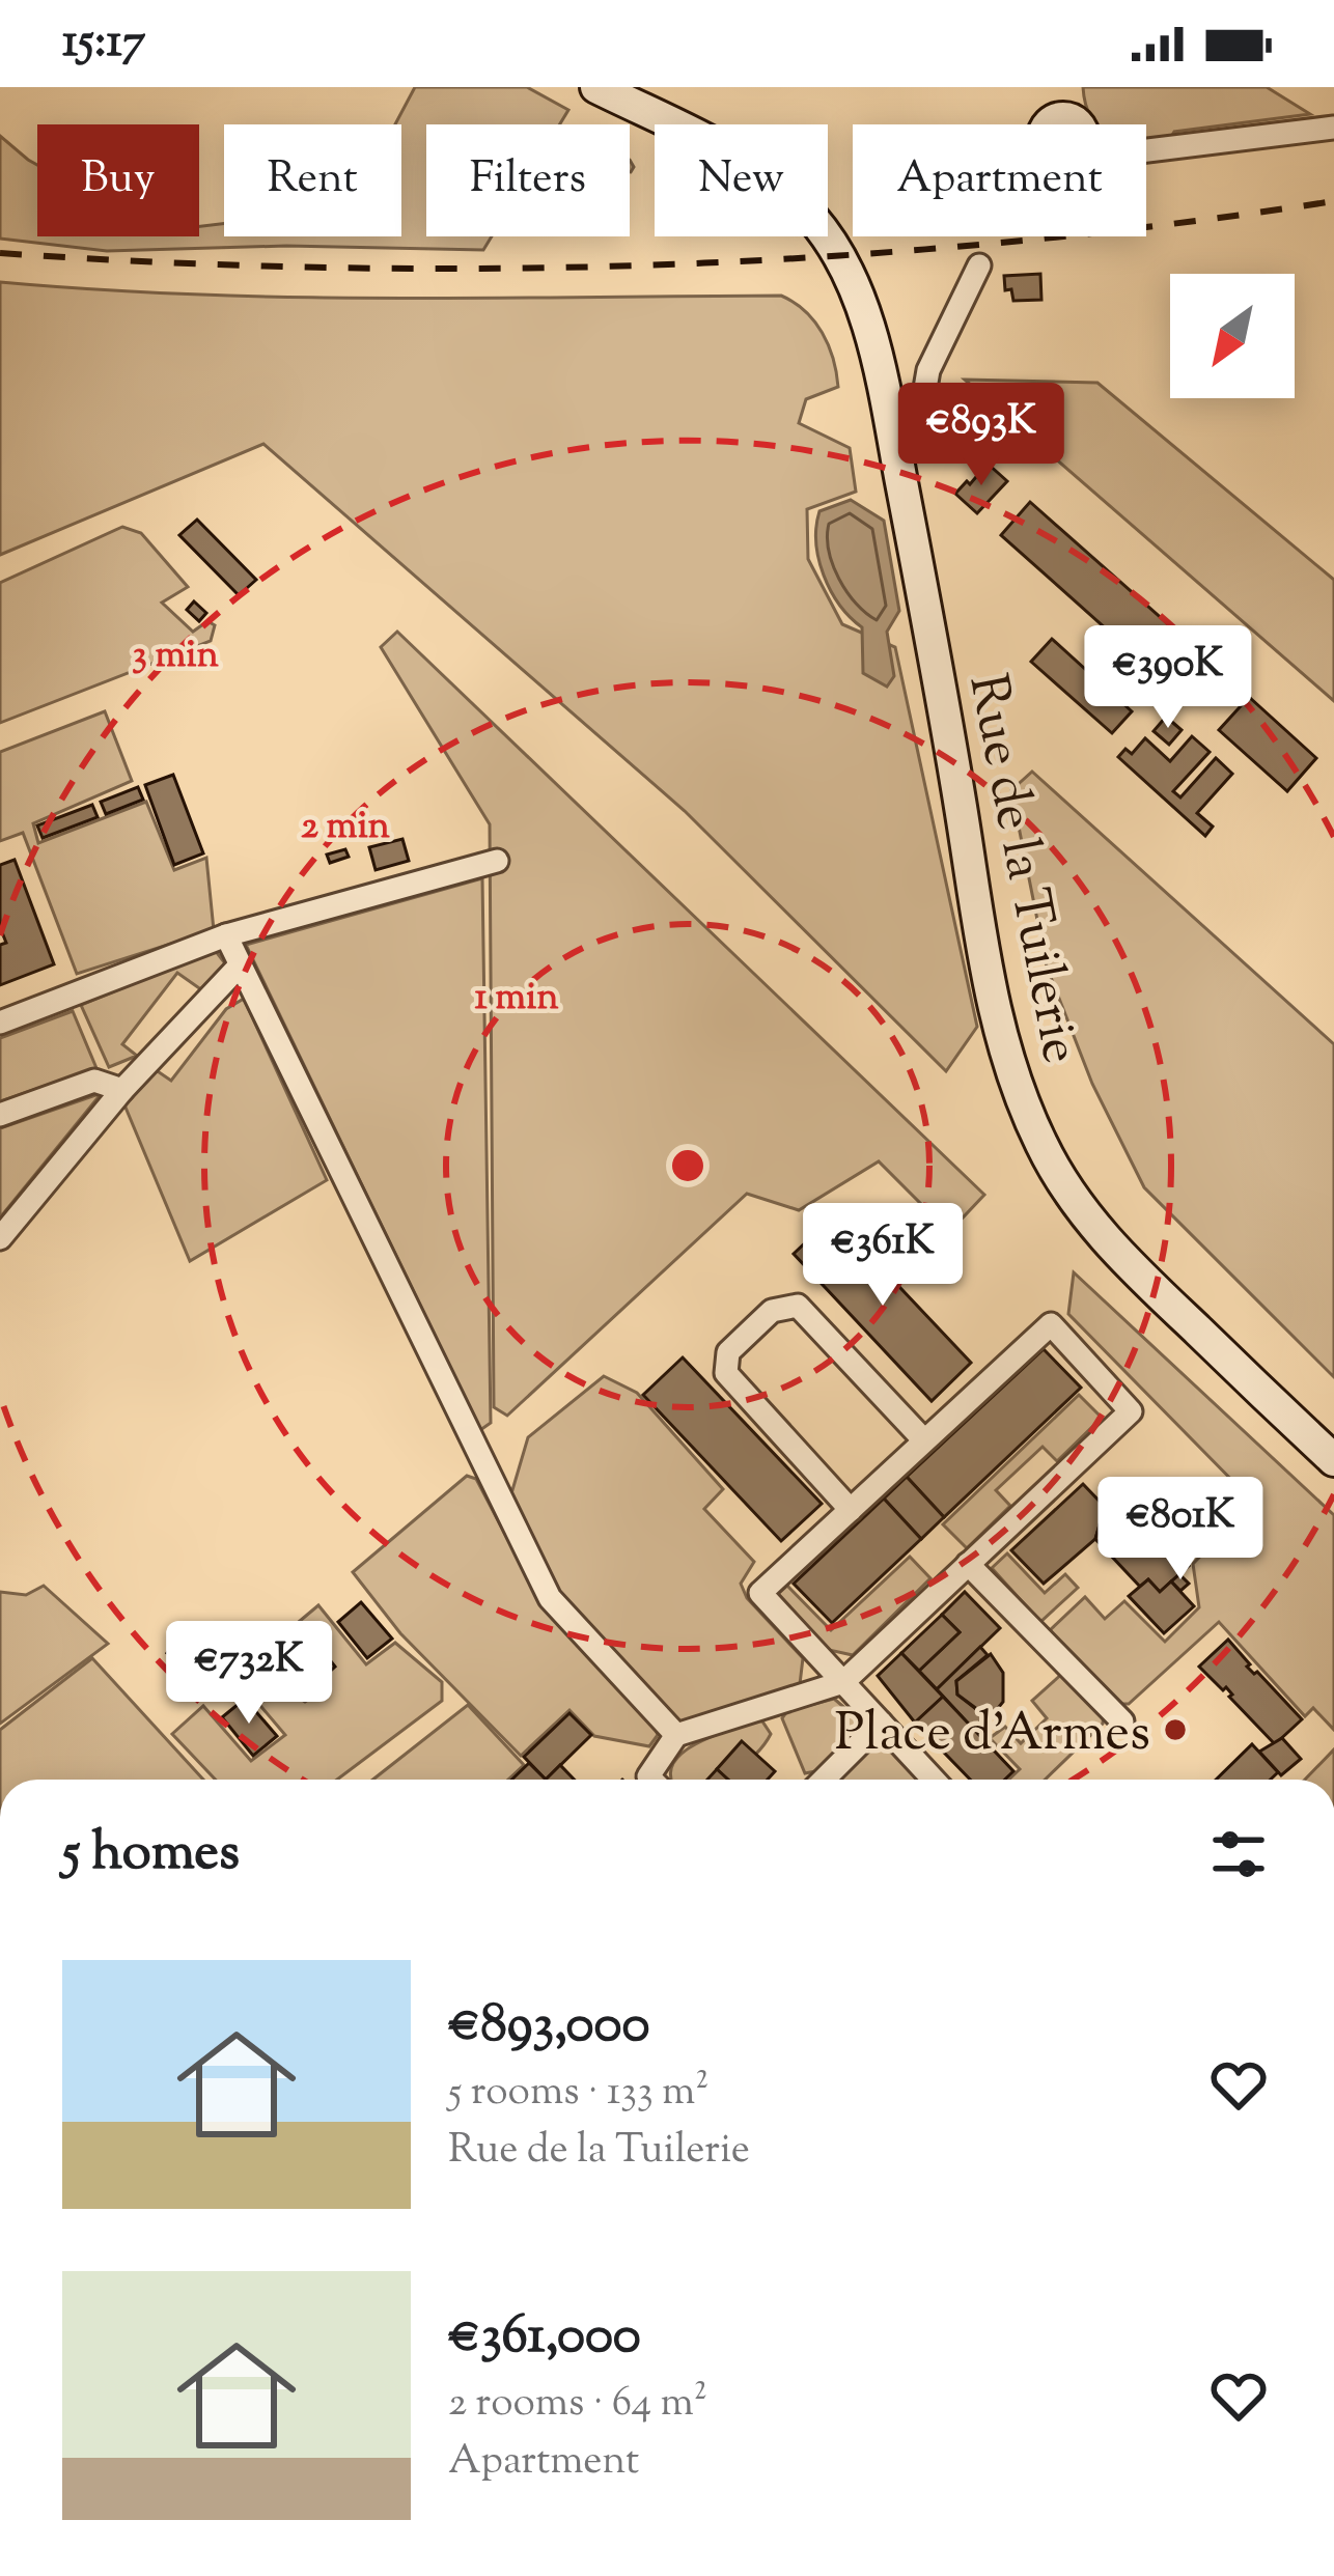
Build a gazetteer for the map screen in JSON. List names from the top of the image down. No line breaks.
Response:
{"streets":{"street":["Rue de la Tuilerie"]},"places":["Place d'Armes"],"north":"bottom left","page":{"status":"15:17","chip":["Buy","Rent","Filters","New","Apartment"],"price":["€893K","€390K","€361K","€801K","€732K"],"heading":"5 homes","list":[{"name":"€893,000","note":"5 rooms · 133 m² · Rue de la Tuilerie"},{"name":"€361,000","note":"2 rooms · 64 m² · Apartment"}]},"rings":["3 min","2 min","1 min"]}
